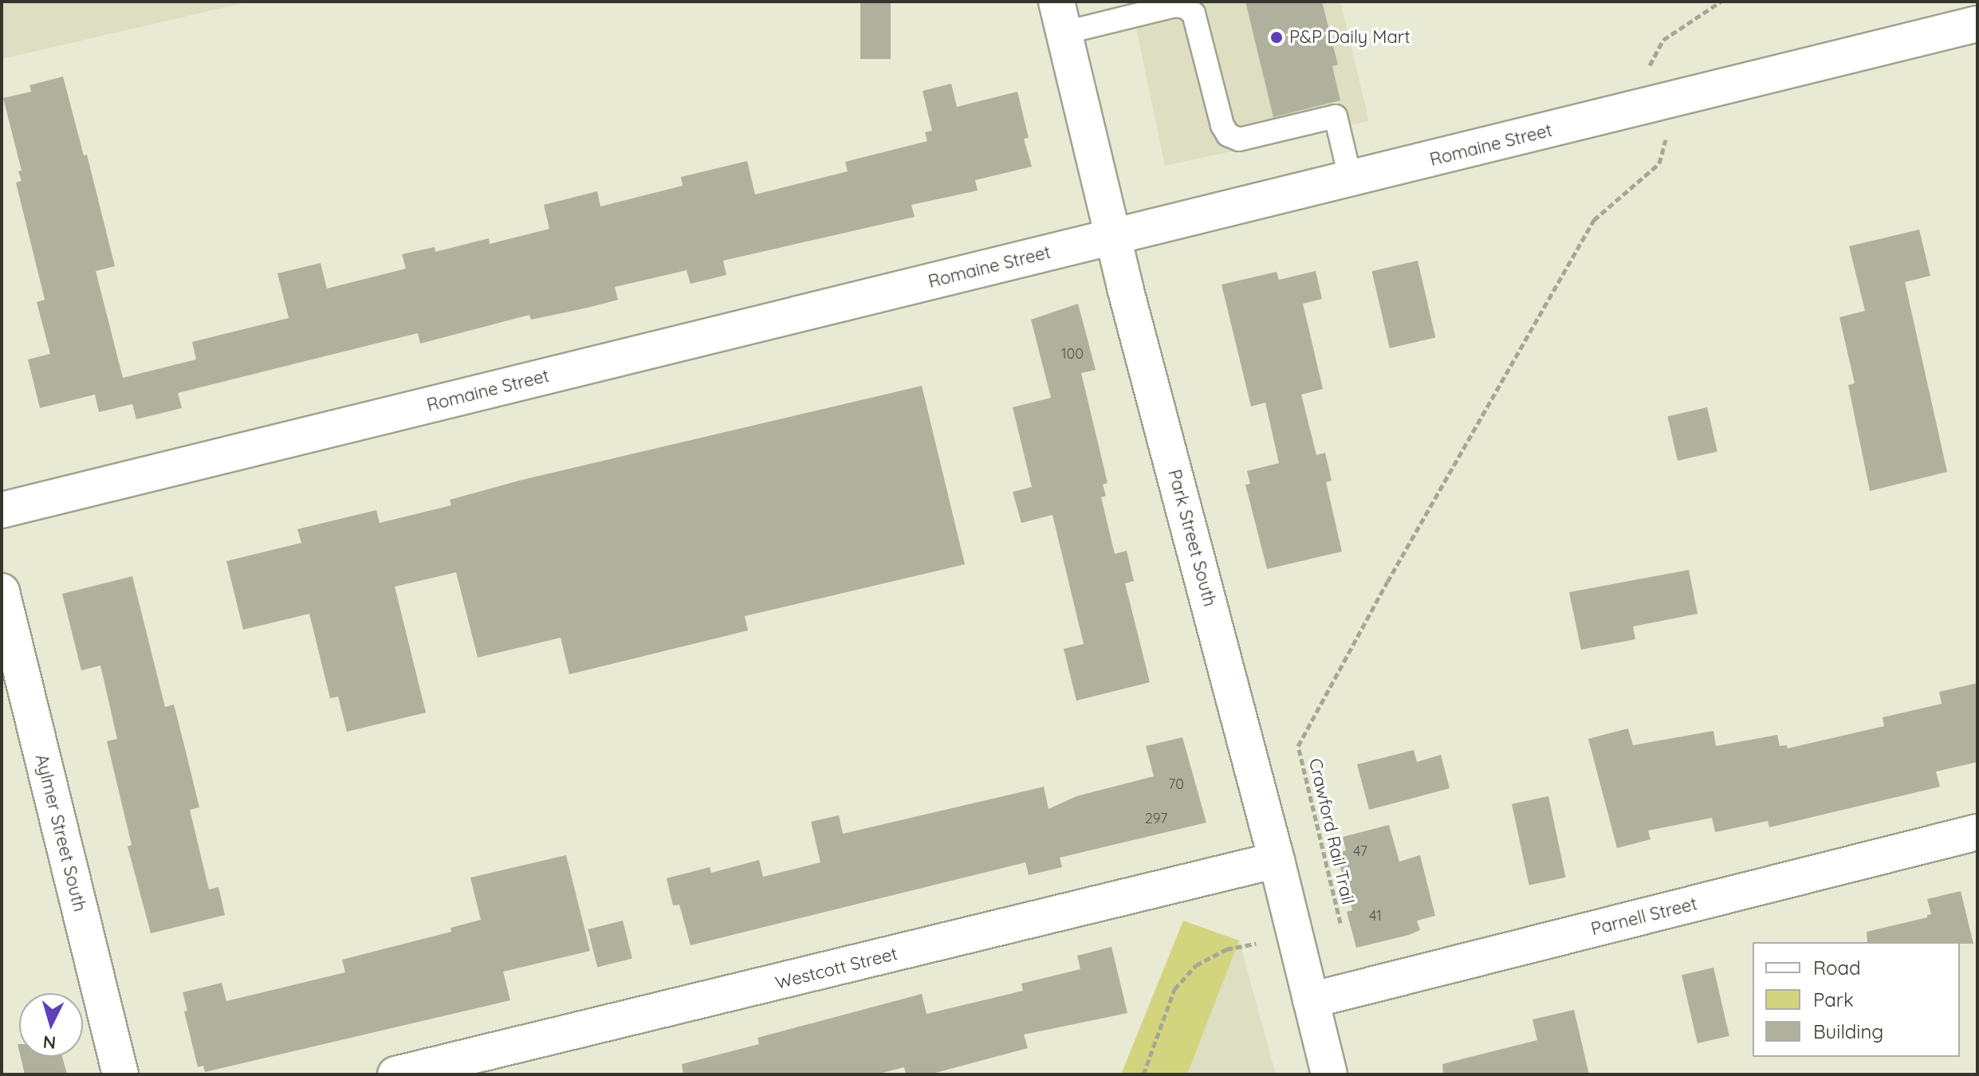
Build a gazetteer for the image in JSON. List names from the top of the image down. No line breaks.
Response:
{"streets":{"street":["Romaine Street","Park Street South","Aylmer Street South","Parnell Street","Westcott Street"],"path":["Crawford Rail Trail"]},"crossings":[["Romaine Street","Park Street South"],["Park Street South","Parnell Street"],["Park Street South","Westcott Street"]],"places":["P&P Daily Mart"],"house_numbers":["100","70","297","47","41"],"legend":["Road","Park","Building"],"north":"bottom"}
